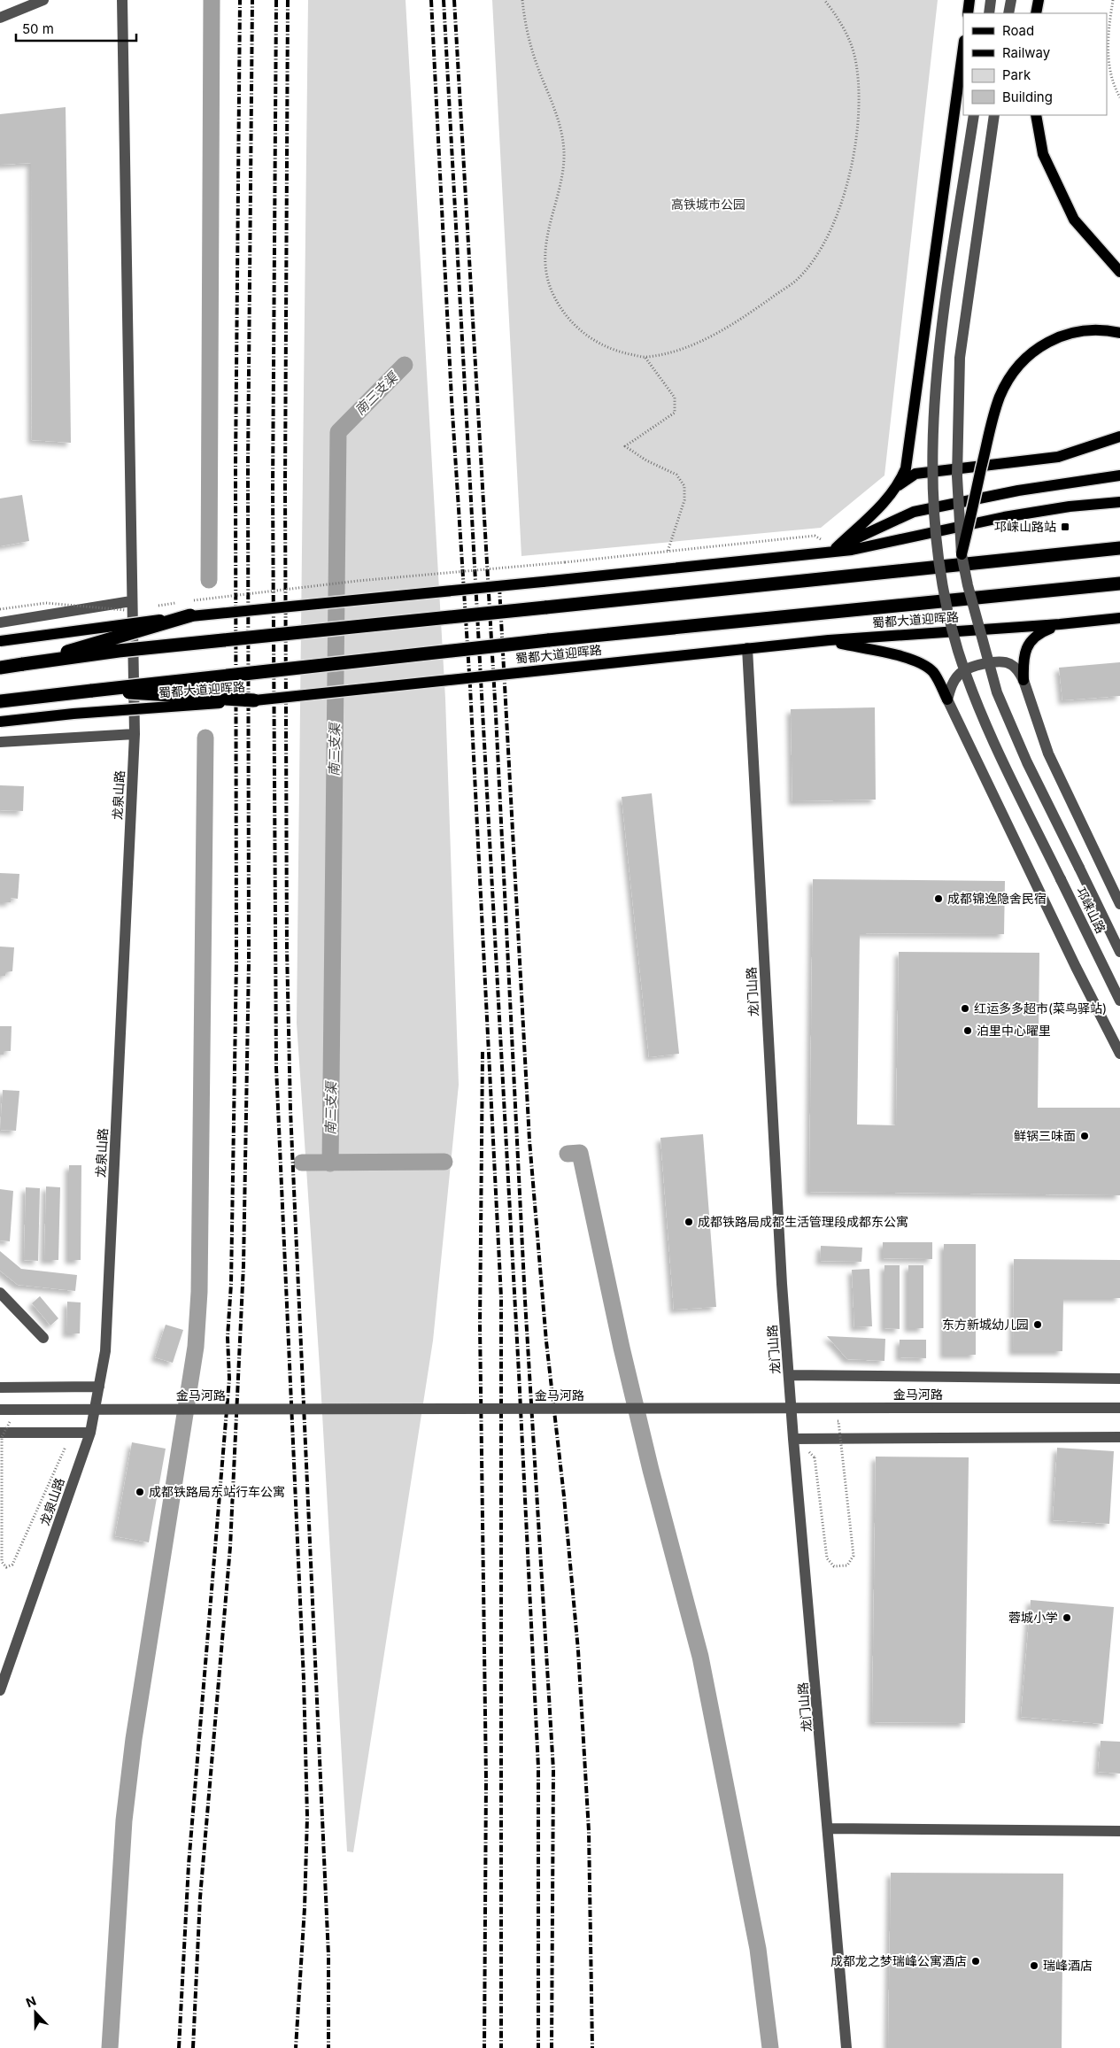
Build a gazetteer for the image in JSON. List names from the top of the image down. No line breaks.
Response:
{"streets":{"highway":["蜀都大道迎晖路"],"street":["龙泉山路","邛崃山路","龙门山路","金马河路"]},"crossings":[["蜀都大道迎晖路","龙门山路"]],"water":["南三支渠"],"parks":["高铁城市公园"],"places":{"transit":["邛崃山路站"],"other":["成都锦逸隐舍民宿","红运多多超市(菜鸟驿站)","泊里中心曜里","鲜锅三味面","成都铁路局成都生活管理段成都东公寓","东方新城幼儿园","成都铁路局东站行车公寓","蓉城小学","成都龙之梦瑞峰公寓酒店","瑞峰酒店"]},"legend":["Road","Railway","Park","Building"],"scale_bar":"50 m","north":"top"}
